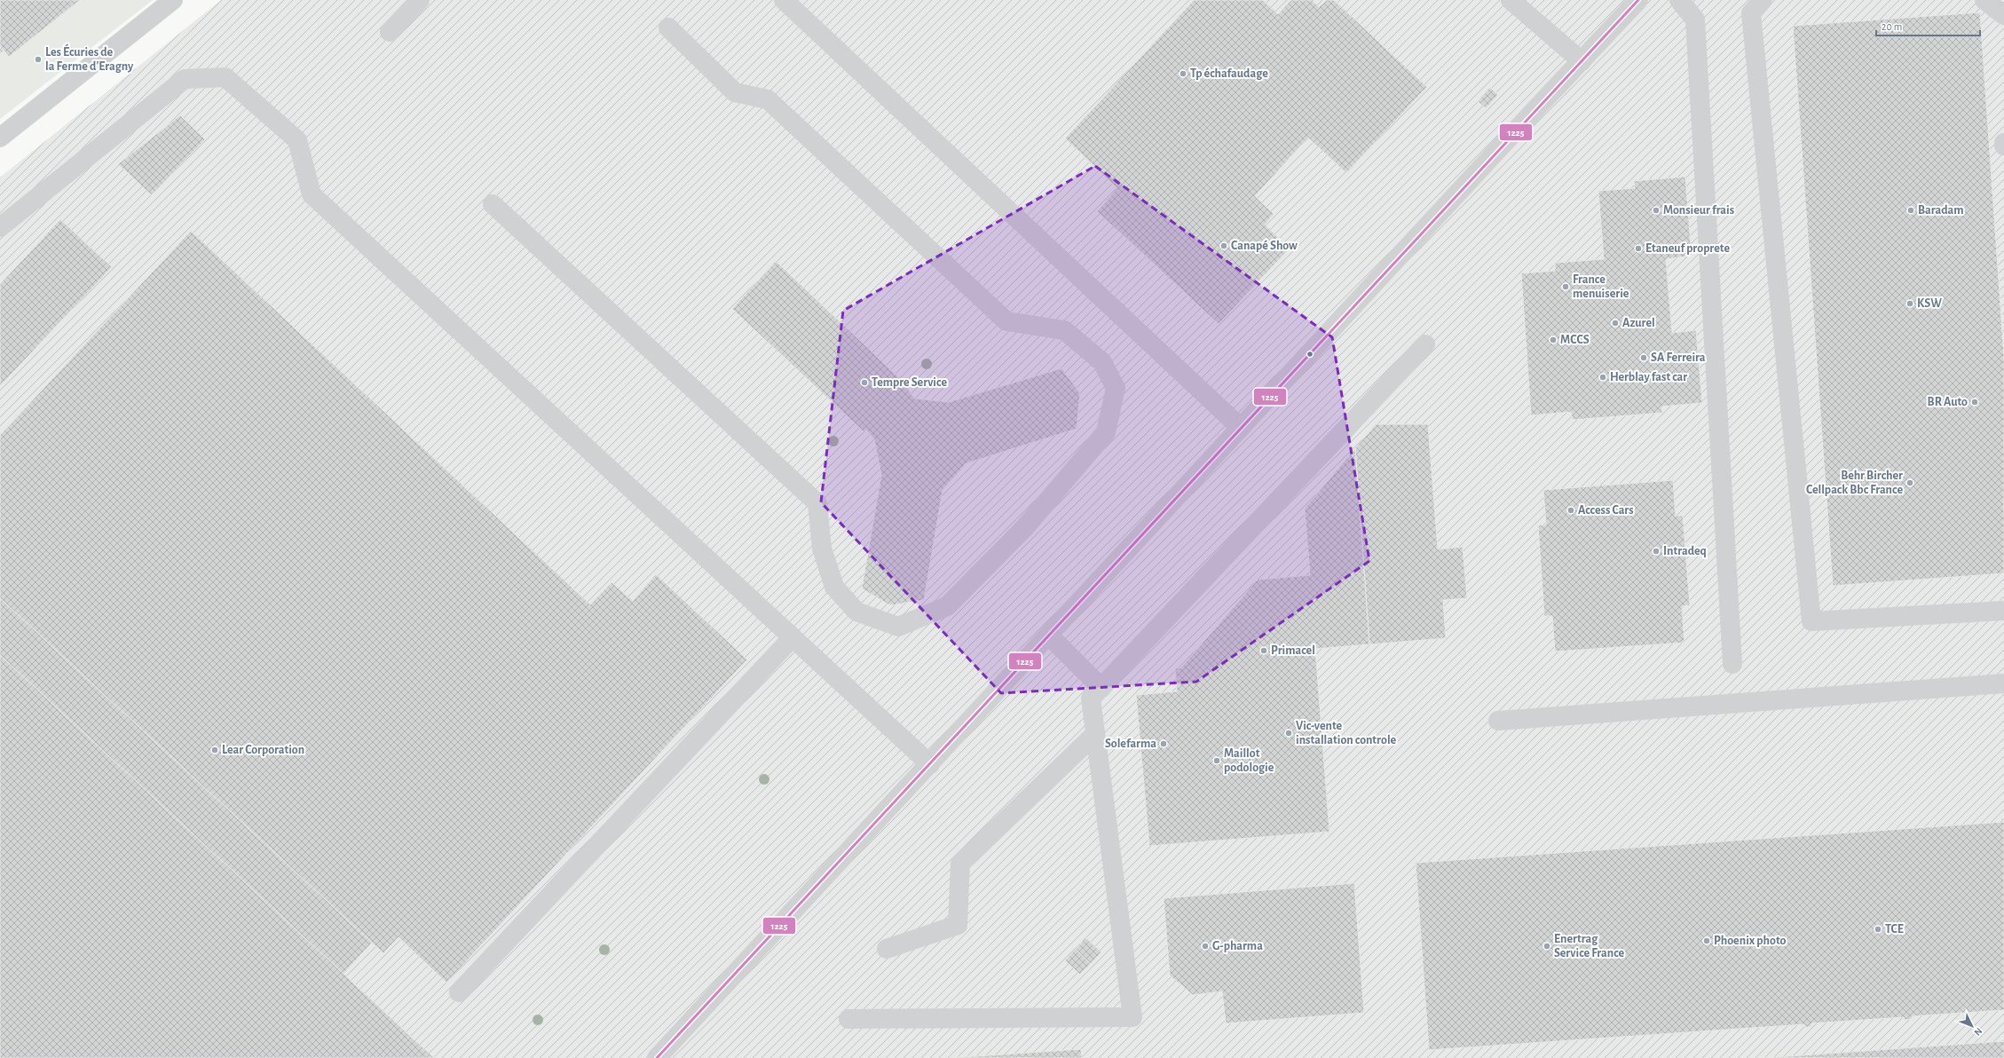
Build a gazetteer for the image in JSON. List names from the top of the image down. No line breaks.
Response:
{"places":["Les Écuries de la Ferme d'Eragny","Tp échafaudage","Monsieur frais","Baradam","Canapé Show","Etaneuf proprete","France menuiserie","KSW","Azurel","MCCS","SA Ferreira","Herblay fast car","Tempre Service","BR Auto","Behr Bircher Cellpack Bbc France","Access Cars","Intradeq","Primacel","Vic-vente installation controle","Solefarma","Lear Corporation","Maillot podologie","TCE","Phoenix photo","G-pharma","Enertrag Service France"],"lines":["transit line 1225"],"scale_bar":"20 m","north":"bottom right"}
